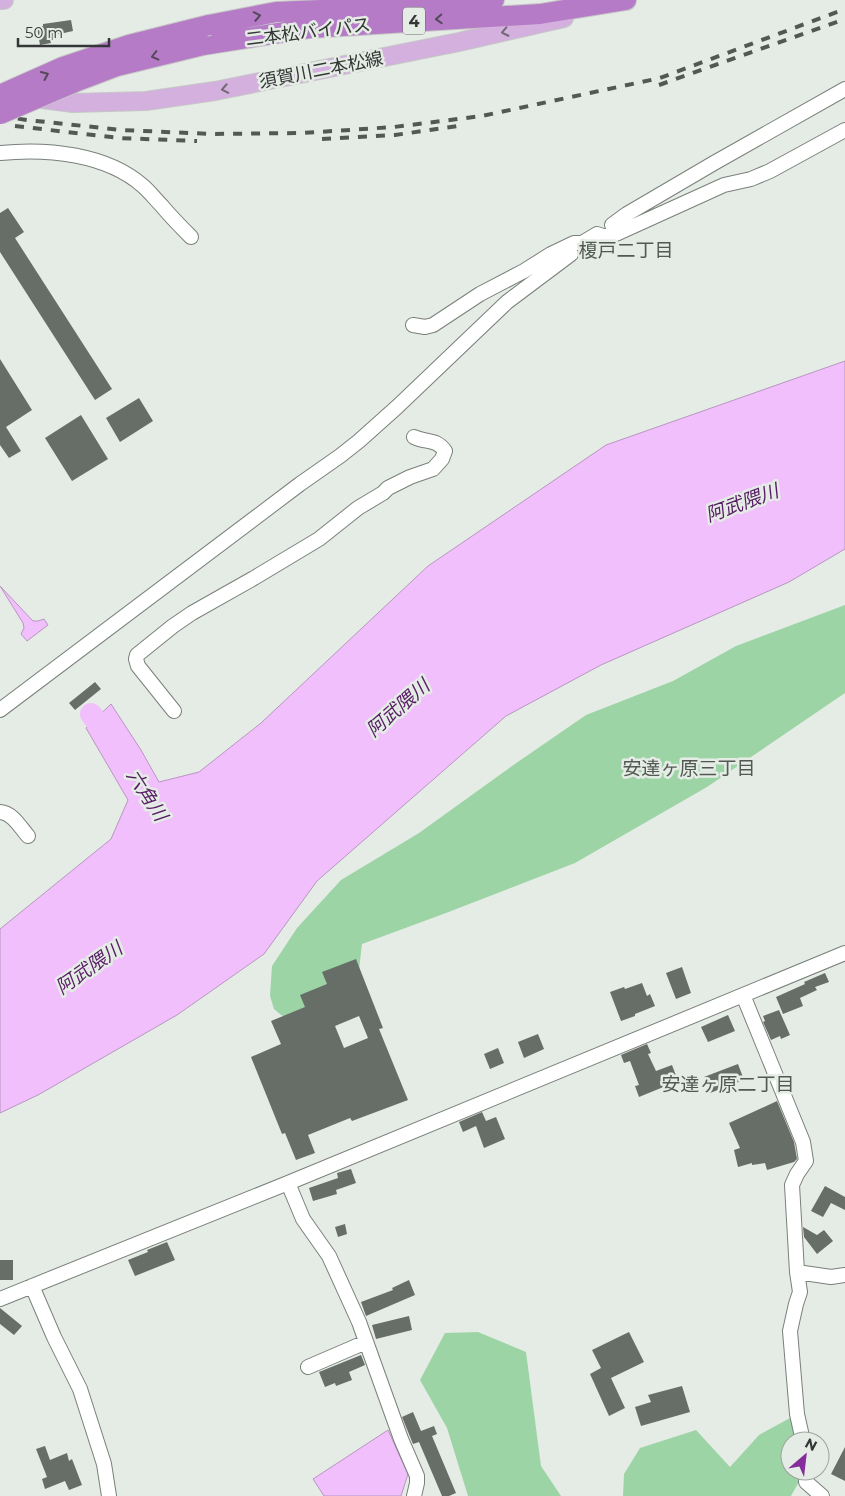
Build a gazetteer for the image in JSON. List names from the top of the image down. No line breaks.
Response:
{"streets":{"highway":["4","二本松バイパス"],"main road":["須賀川二本松線"]},"crossings":[["二本松バイパス","須賀川二本松線"]],"one_way":["須賀川二本松線"],"districts":["榎戸二丁目","安達ヶ原三丁目","安達ヶ原二丁目"],"water":["阿武隈川","六角川"],"scale_bar":"50 m","north":"top right"}
